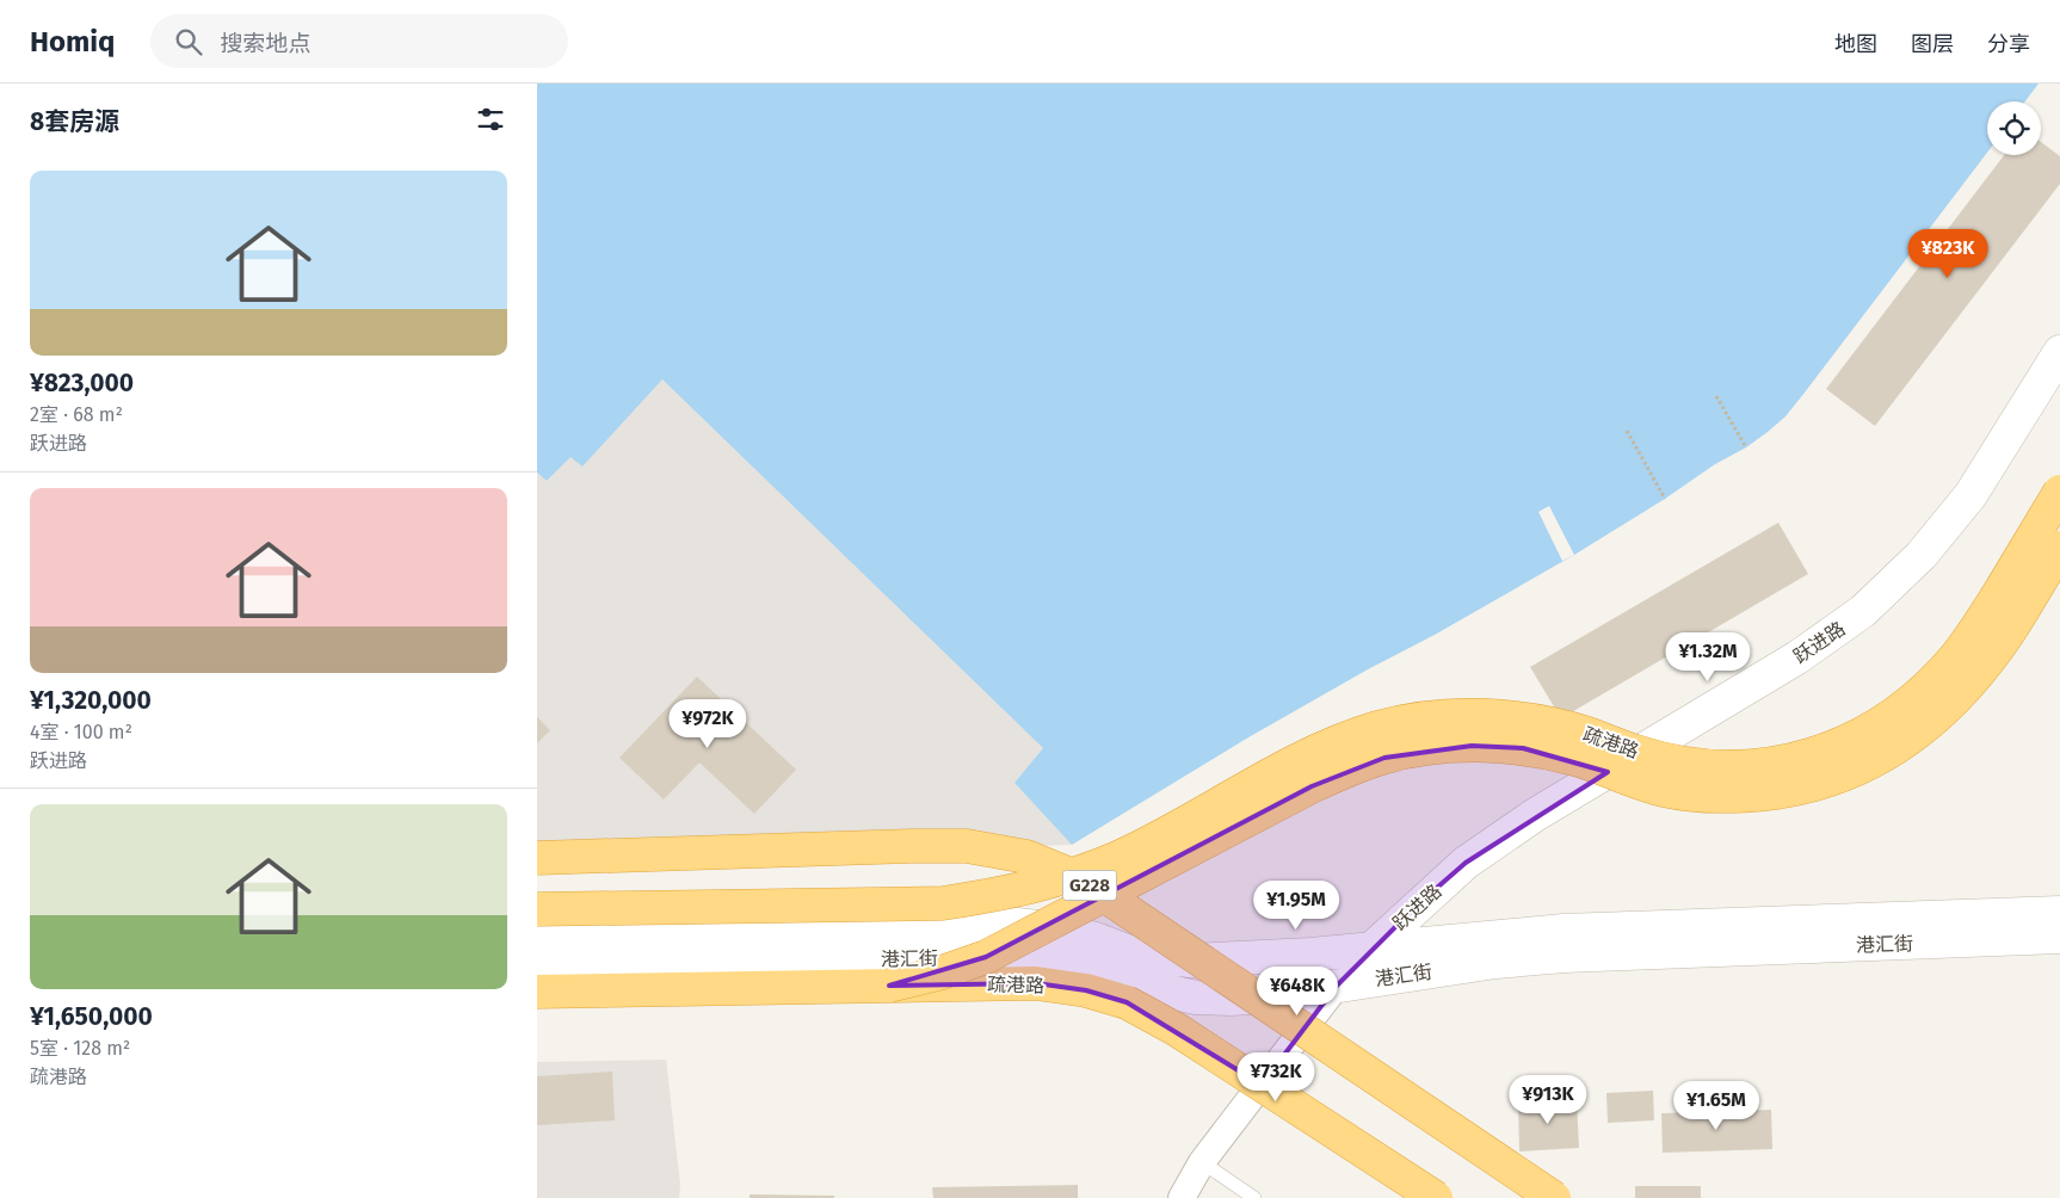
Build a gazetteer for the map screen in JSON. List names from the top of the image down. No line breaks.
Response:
{"streets":{"highway":["疏港路","G228"],"street":["跃进路","港汇街"]},"crossings":[["跃进路","港汇街"]],"page":{"header":"Homiq","search":"搜索地点","nav":["地图","图层","分享"],"heading":"8套房源","list":[{"name":"¥823,000","note":"2室 · 68 m² · 跃进路"},{"name":"¥1,320,000","note":"4室 · 100 m² · 跃进路"},{"name":"¥1,650,000","note":"5室 · 128 m² · 疏港路"}],"price":["¥823K","¥1.32M","¥972K","¥1.95M","¥648K","¥732K","¥913K","¥1.65M"]}}
